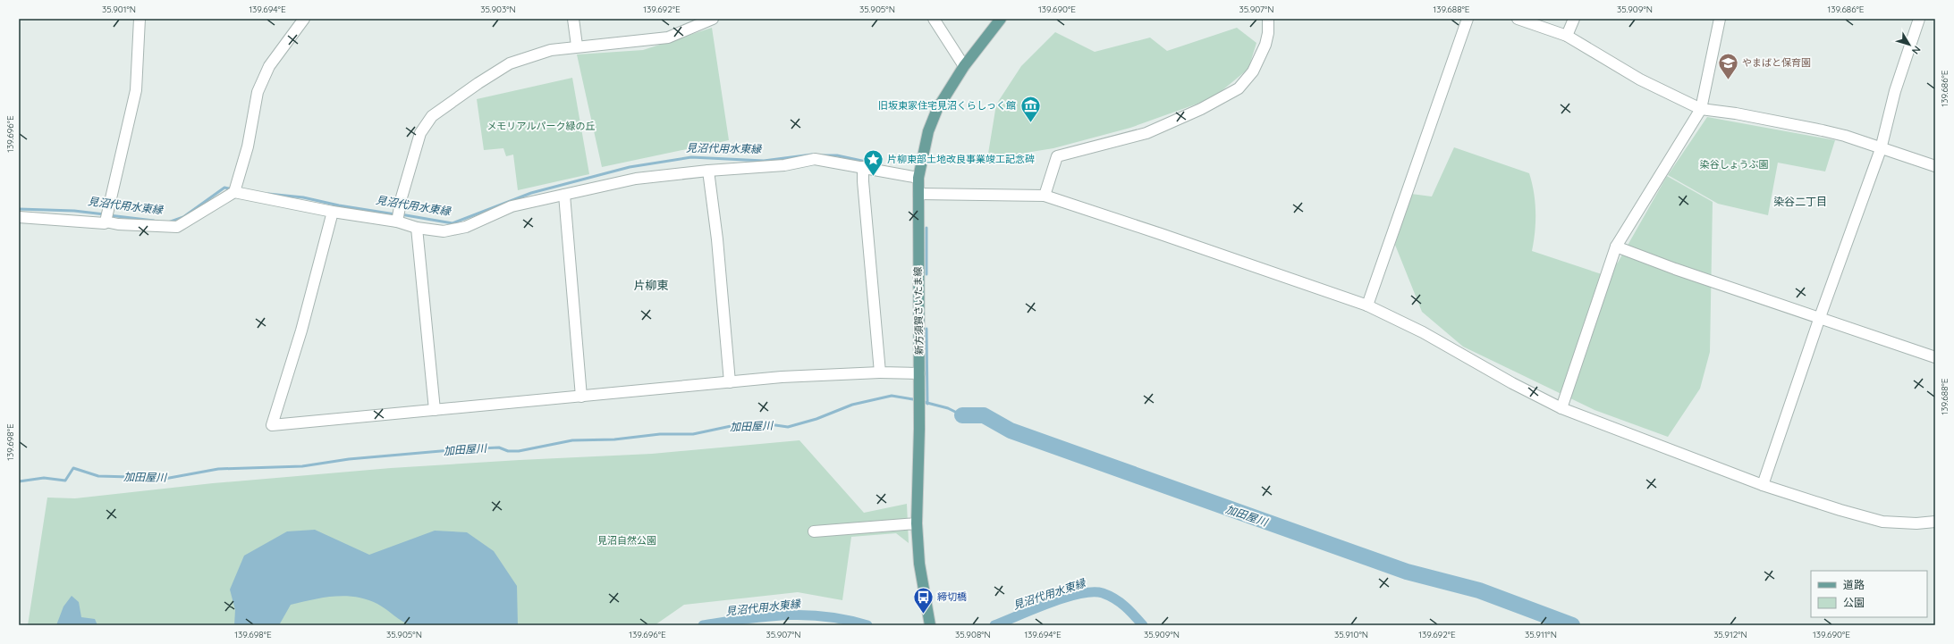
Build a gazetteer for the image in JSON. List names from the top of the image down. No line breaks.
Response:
{"streets":{"main road":["新方須賀さいたま線"]},"districts":["染谷二丁目","片柳東"],"water":["見沼代用水東縁","加田屋川"],"parks":["メモリアルパーク緑の丘","染谷しょうぶ園","見沼自然公園"],"places":{"school or university":["やまばと保育園"],"museum":["旧坂東家住宅見沼くらしっく館"],"place":["片柳東部土地改良事業竣工記念碑"],"bus stop":["締切橋"]},"legend":["道路","公園"],"north":"bottom right","coordinates":["35.901°N","139.694°E","35.903°N","139.692°E","35.905°N","139.690°E","35.907°N","139.688°E","35.909°N","139.686°E","139.696°E","139.698°E","35.908°N","35.910°N","35.911°N","35.912°N"]}
